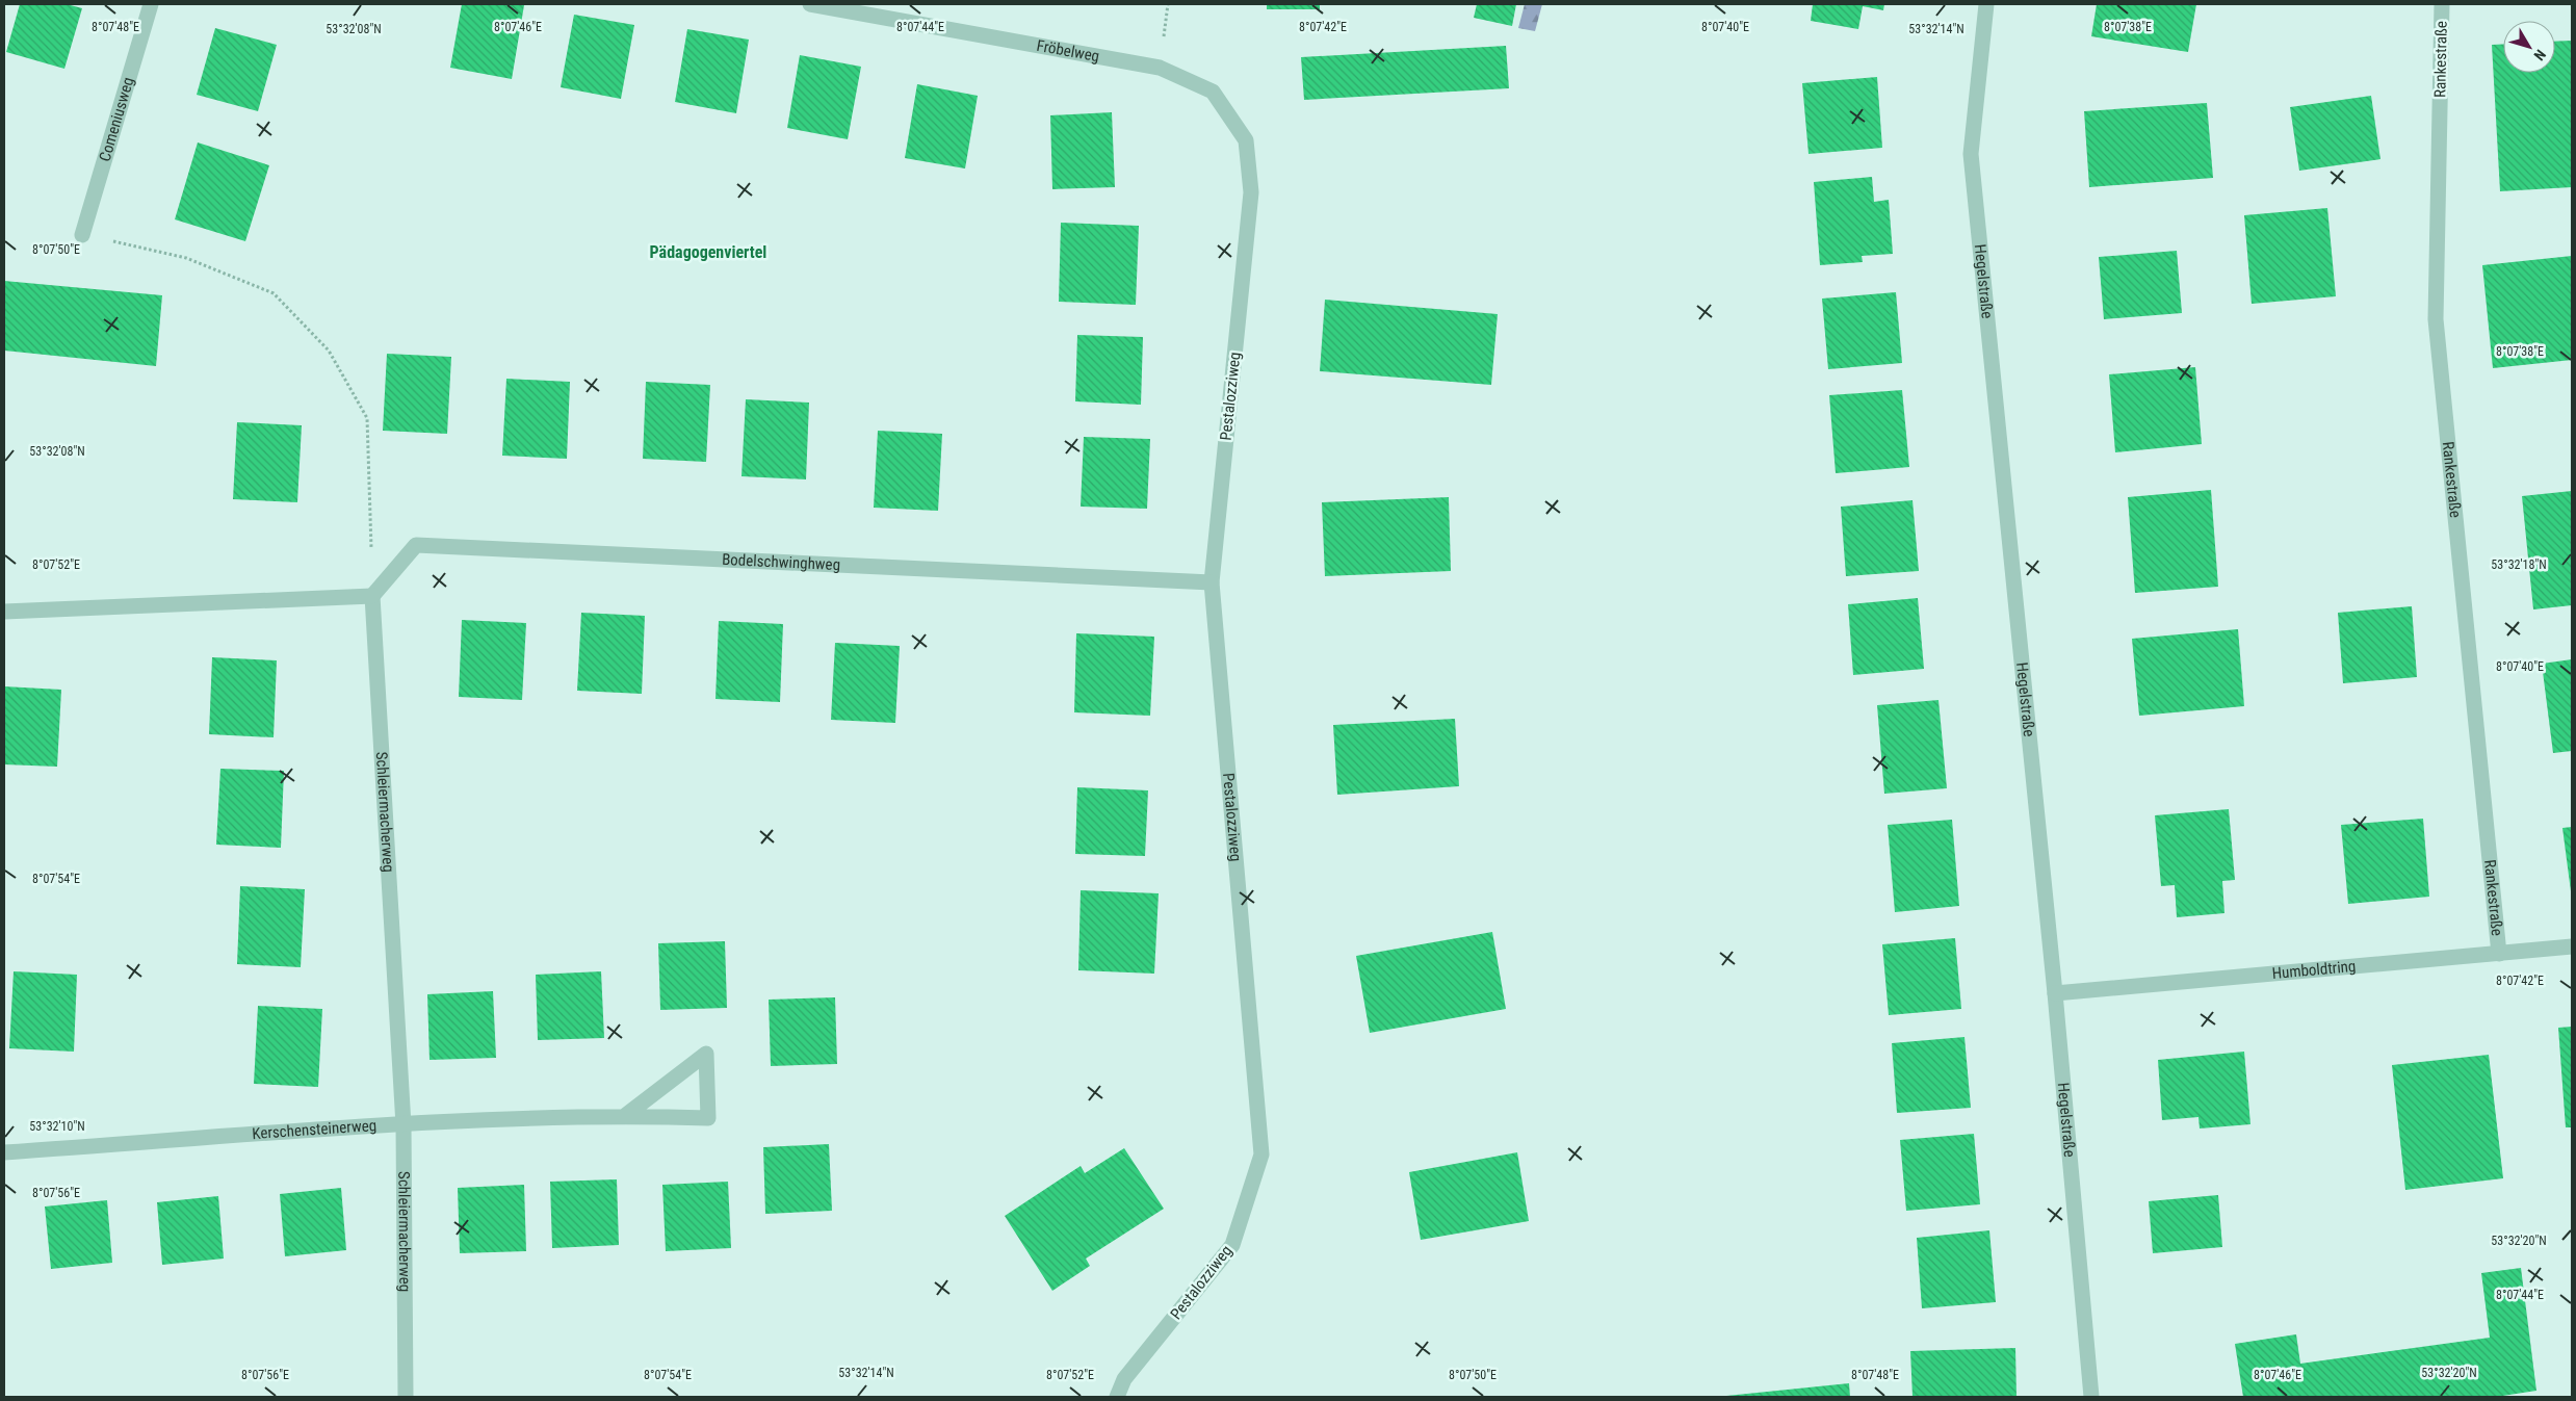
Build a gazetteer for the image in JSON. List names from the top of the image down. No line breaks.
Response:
{"streets":{"street":["Fröbelweg","Rankestraße","Comeniusweg","Hegelstraße","Pestalozziweg","Bodelschwinghweg","Schleiermacherweg","Humboldtring","Kerschensteinerweg"]},"crossings":[["Fröbelweg","Pestalozziweg"],["Rankestraße","Humboldtring"],["Hegelstraße","Humboldtring"],["Pestalozziweg","Bodelschwinghweg"],["Bodelschwinghweg","Schleiermacherweg"],["Schleiermacherweg","Kerschensteinerweg"]],"districts":["Pädagogenviertel"],"north":"bottom right","coordinates":["8°07'38\"E","8°07'48\"E","8°07'46\"E","8°07'44\"E","8°07'42\"E","8°07'40\"E","53°32'14\"N","53°32'08\"N","8°07'50\"E","8°07'52\"E","53°32'18\"N","8°07'54\"E","53°32'10\"N","8°07'56\"E","53°32'20\"N"]}
